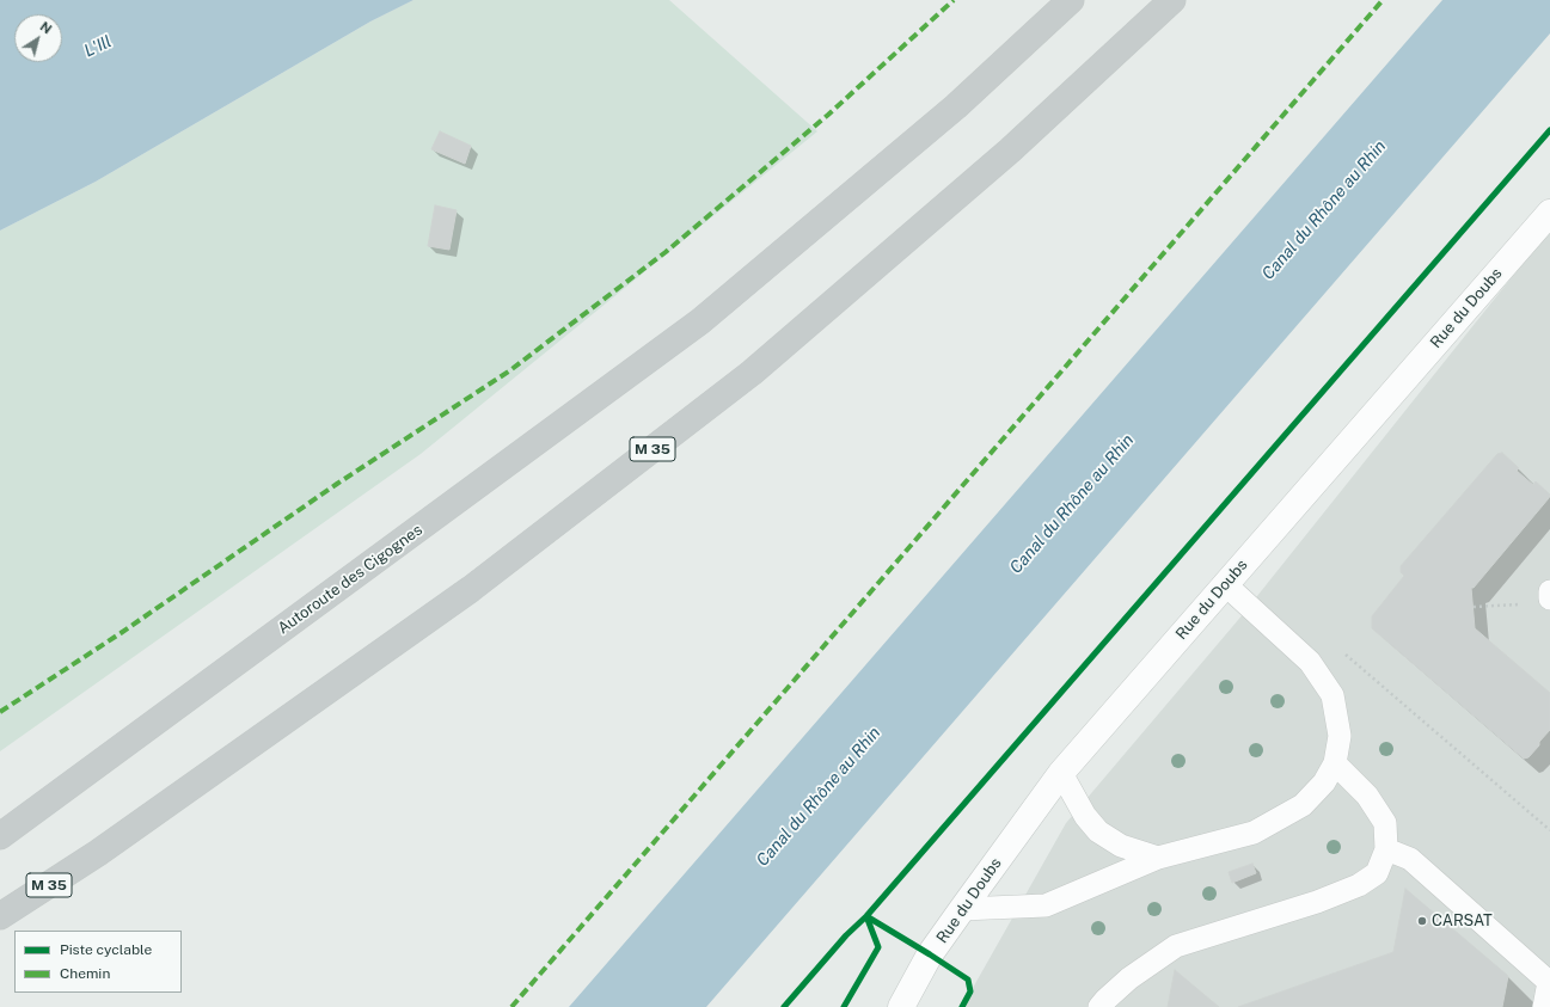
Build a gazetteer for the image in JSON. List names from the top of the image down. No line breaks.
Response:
{"streets":{"highway":["M 35","Autoroute des Cigognes"],"main road":["Rue du Doubs"]},"water":["L'Ill","Canal du Rhône au Rhin"],"places":["CARSAT"],"legend":["Piste cyclable","Chemin"],"north":"top right"}
